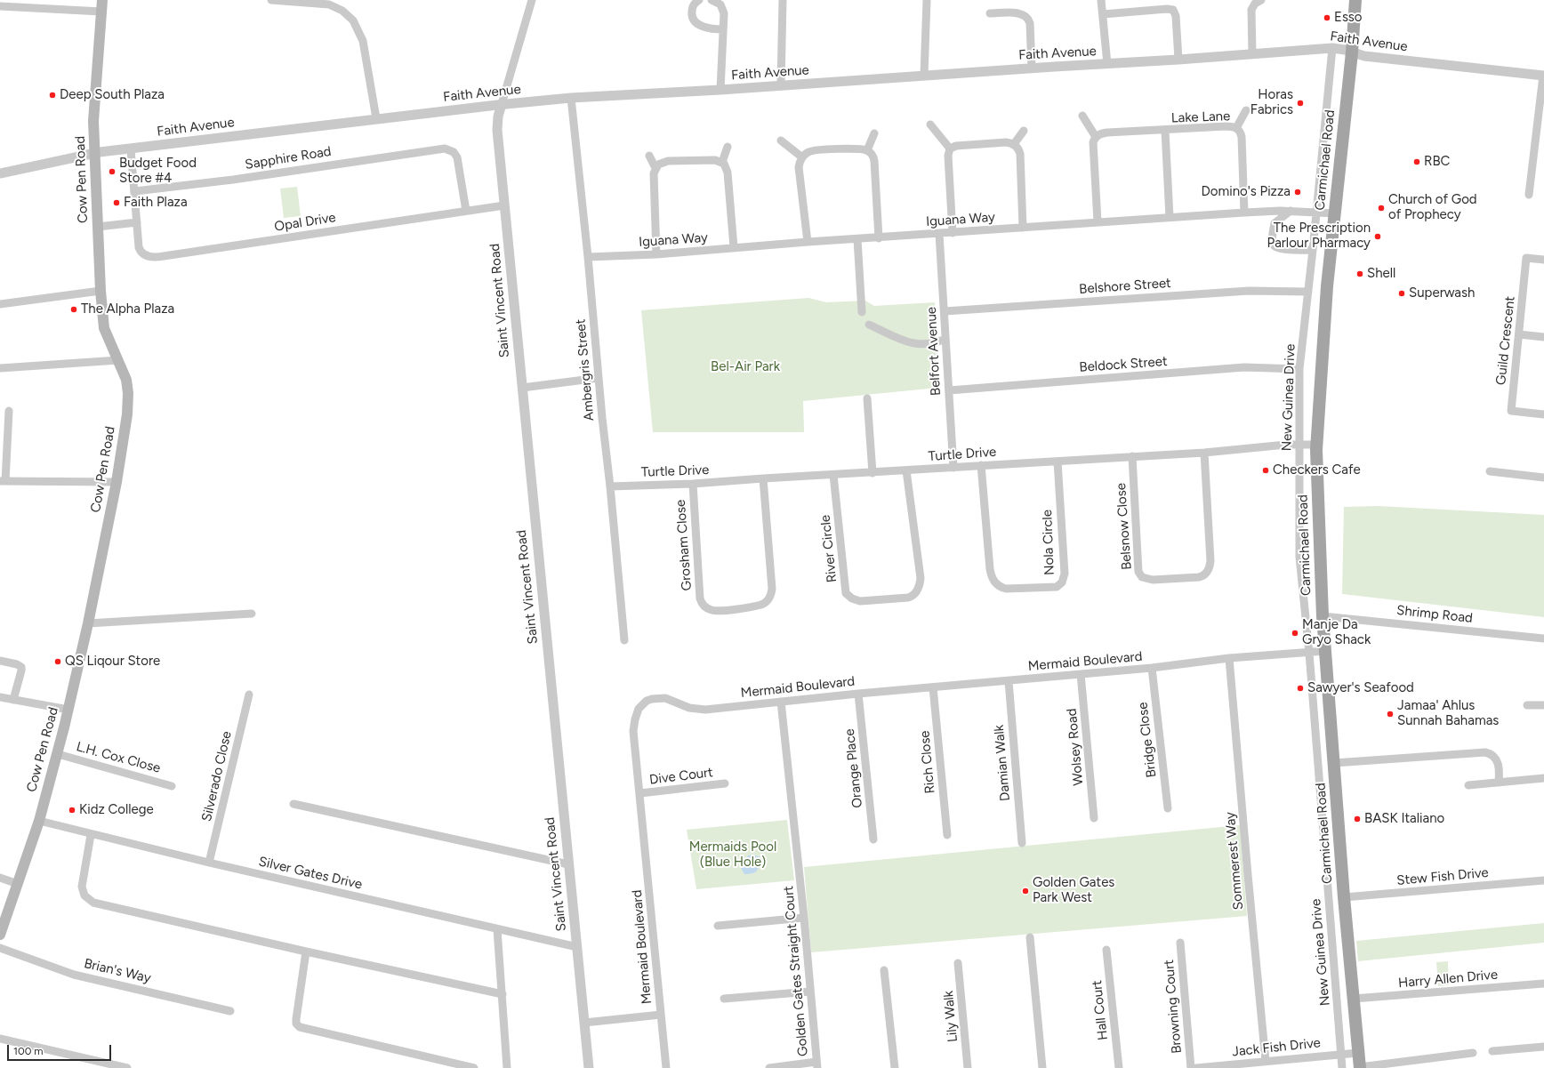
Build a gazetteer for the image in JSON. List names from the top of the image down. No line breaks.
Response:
{"streets":{"main road":["Carmichael Road","Cow Pen Road"],"street":["Faith Avenue","Lake Lane","Sapphire Road","Iguana Way","Opal Drive","Belshore Street","Saint Vincent Road","Guild Crescent","Belfort Avenue","Beldock Street","Ambergris Street","New Guinea Drive","Turtle Drive","Belsnow Close","Nola Circle","Grosham Close","River Circle","Shrimp Road","Mermaid Boulevard","Bridge Close","Wolsey Road","L.H. Cox Close","Rich Close","Damian Walk","Orange Place","Silverado Close","Dive Court","Sommerest Way","Silver Gates Drive","Stew Fish Drive","Brian's Way","Golden Gates Straight Court","Harry Allen Drive","Browning Court","Hall Court","Lily Walk","Jack Fish Drive"]},"crossings":[["Faith Avenue","Carmichael Road"],["Faith Avenue","Cow Pen Road"],["Faith Avenue","Saint Vincent Road"],["Faith Avenue","Ambergris Street"],["Faith Avenue","New Guinea Drive"],["Lake Lane","Iguana Way"],["Sapphire Road","Opal Drive"],["Carmichael Road","Iguana Way"],["Carmichael Road","Turtle Drive"],["Carmichael Road","Shrimp Road"],["Carmichael Road","Mermaid Boulevard"],["Carmichael Road","Stew Fish Drive"],["Carmichael Road","Harry Allen Drive"],["Carmichael Road","Jack Fish Drive"],["Cow Pen Road","L.H. Cox Close"],["Cow Pen Road","Silver Gates Drive"],["Iguana Way","Belfort Avenue"],["Iguana Way","Ambergris Street"],["Iguana Way","New Guinea Drive"],["Opal Drive","Saint Vincent Road"],["Belshore Street","Belfort Avenue"],["Belshore Street","New Guinea Drive"],["Saint Vincent Road","Silver Gates Drive"],["Belfort Avenue","Beldock Street"],["Belfort Avenue","Turtle Drive"],["Beldock Street","New Guinea Drive"],["Ambergris Street","Turtle Drive"],["New Guinea Drive","Turtle Drive"],["New Guinea Drive","Mermaid Boulevard"],["New Guinea Drive","Jack Fish Drive"],["Turtle Drive","Belsnow Close"],["Turtle Drive","Nola Circle"],["Turtle Drive","Grosham Close"],["Turtle Drive","River Circle"],["Mermaid Boulevard","Bridge Close"],["Mermaid Boulevard","Wolsey Road"],["Mermaid Boulevard","Rich Close"],["Mermaid Boulevard","Damian Walk"],["Mermaid Boulevard","Orange Place"],["Mermaid Boulevard","Dive Court"],["Mermaid Boulevard","Sommerest Way"],["Mermaid Boulevard","Golden Gates Straight Court"],["Silverado Close","Silver Gates Drive"],["Sommerest Way","Jack Fish Drive"]],"parks":["Bel-Air Park","Mermaids Pool (Blue Hole)"],"places":["Esso","Deep South Plaza","Horas Fabrics","RBC","Budget Food Store #4","Domino's Pizza","Faith Plaza","Church of God of Prophecy","The Prescription Parlour Pharmacy","Shell","Superwash","The Alpha Plaza","Checkers Cafe","Manje Da Gryo Shack","QS Liqour Store","Sawyer's Seafood","Jamaa' Ahlus Sunnah Bahamas","Kidz College","BASK Italiano","Golden Gates Park West"],"scale_bar":"100 m"}
